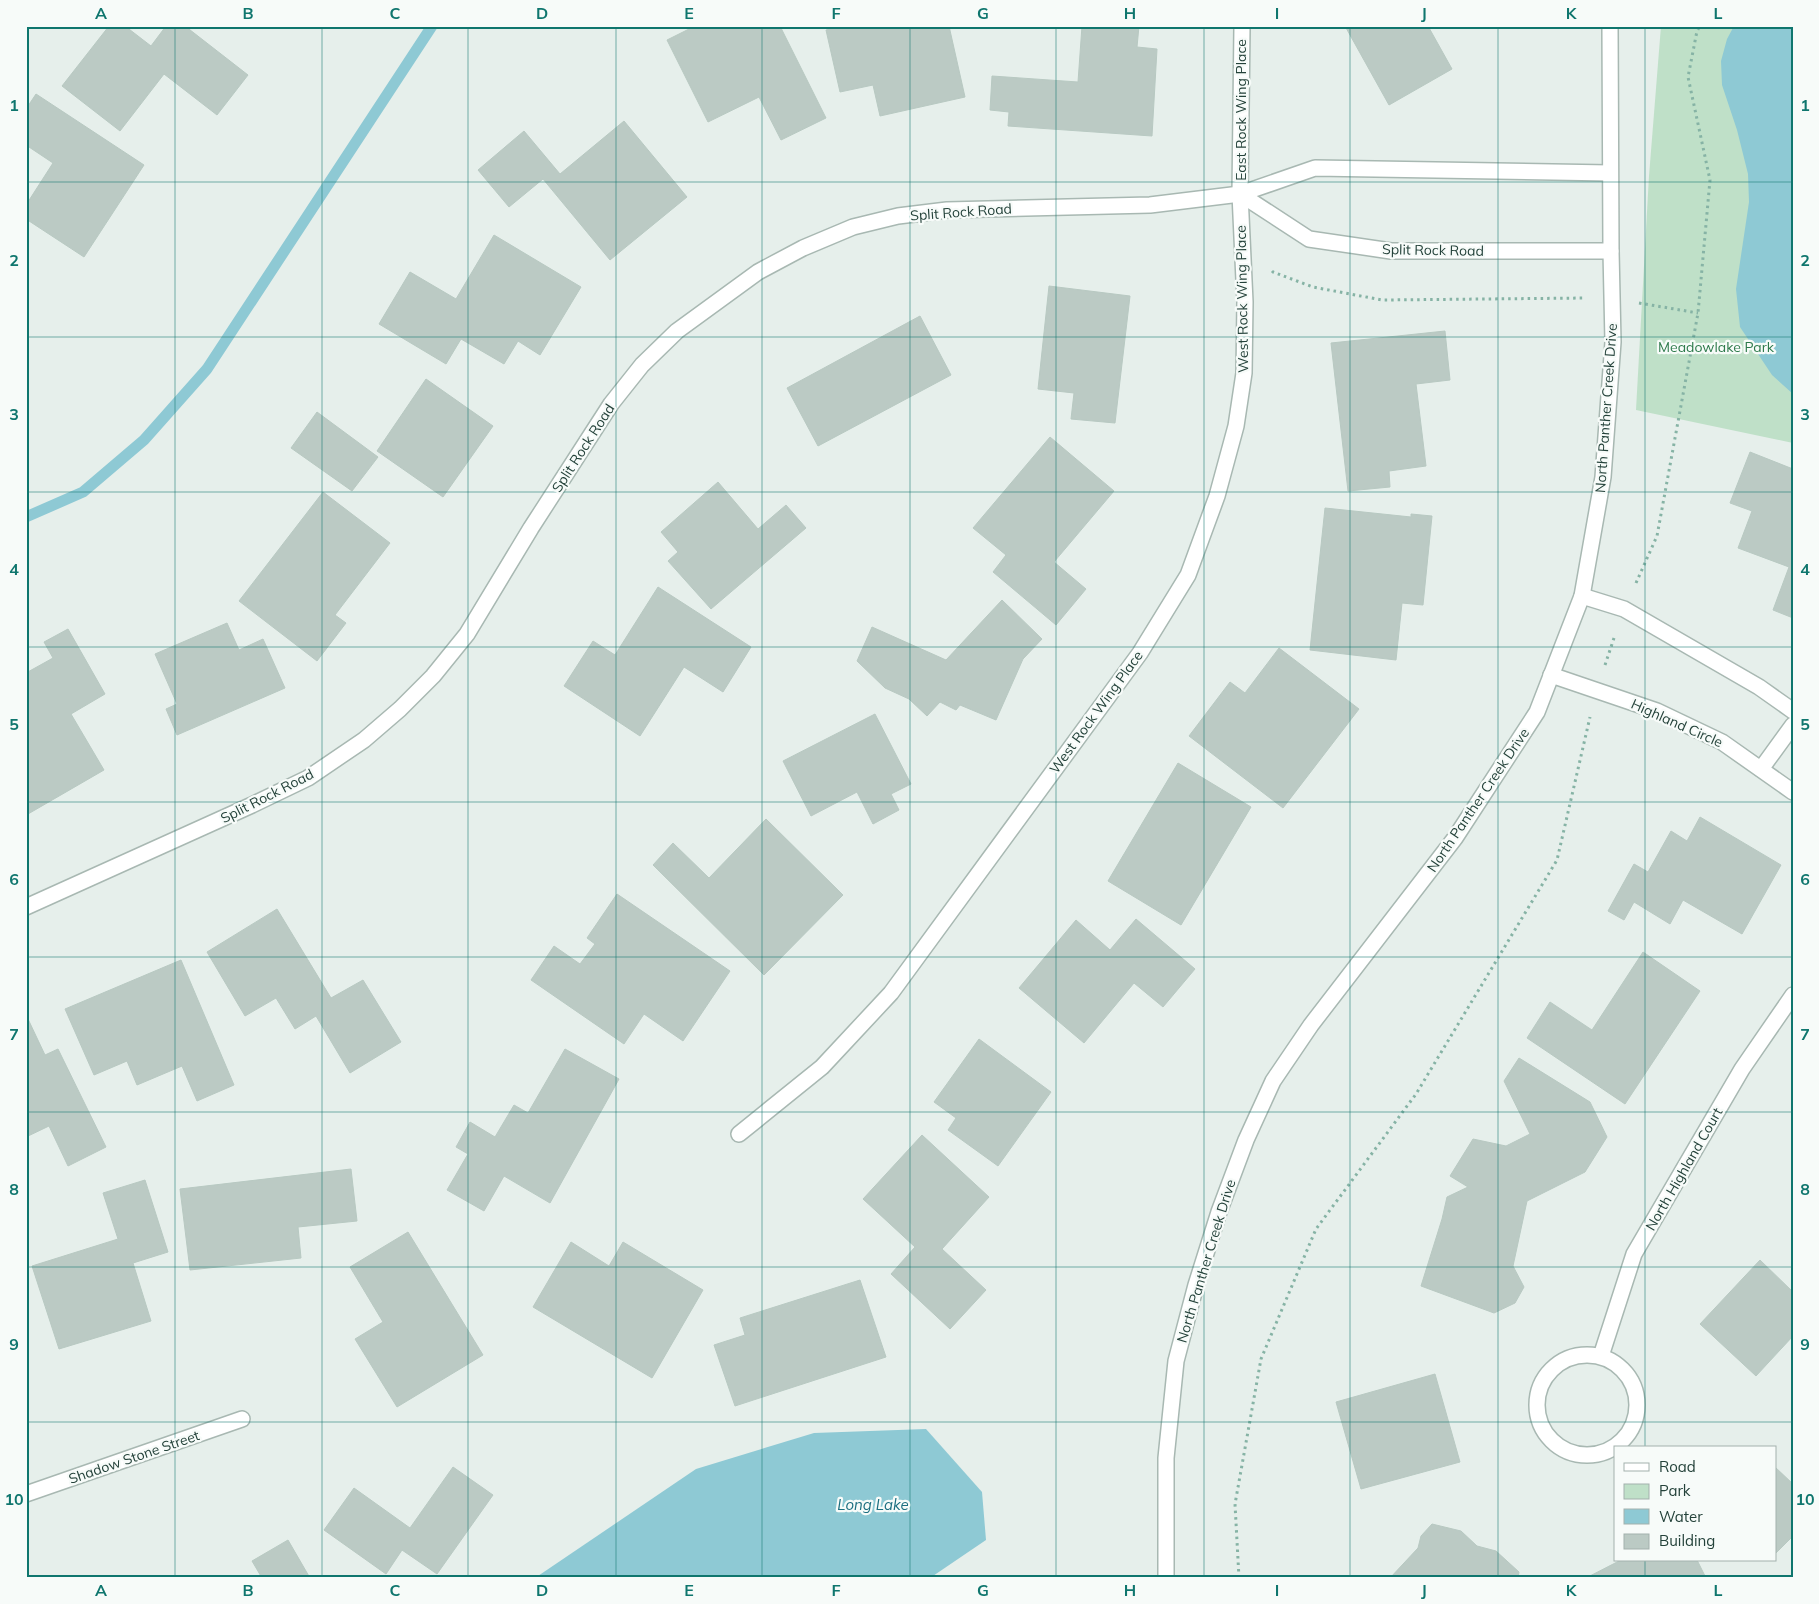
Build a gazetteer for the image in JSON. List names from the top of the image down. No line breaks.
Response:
{"streets":{"street":["East Rock Wing Place","Split Rock Road","West Rock Wing Place","North Panther Creek Drive","Highland Circle","North Highland Court","Shadow Stone Street"]},"crossings":[["East Rock Wing Place","Split Rock Road"],["East Rock Wing Place","West Rock Wing Place"],["Split Rock Road","West Rock Wing Place"],["Split Rock Road","North Panther Creek Drive"],["North Panther Creek Drive","Highland Circle"]],"water":["Long Lake"],"parks":["Meadowlake Park"],"legend":["Road","Park","Water","Building"],"grid":{"columns":["A","B","C","D","E","F","G","H","I","J","K","L"],"rows":["1","2","3","4","5","6","7","8","9","10"]}}
